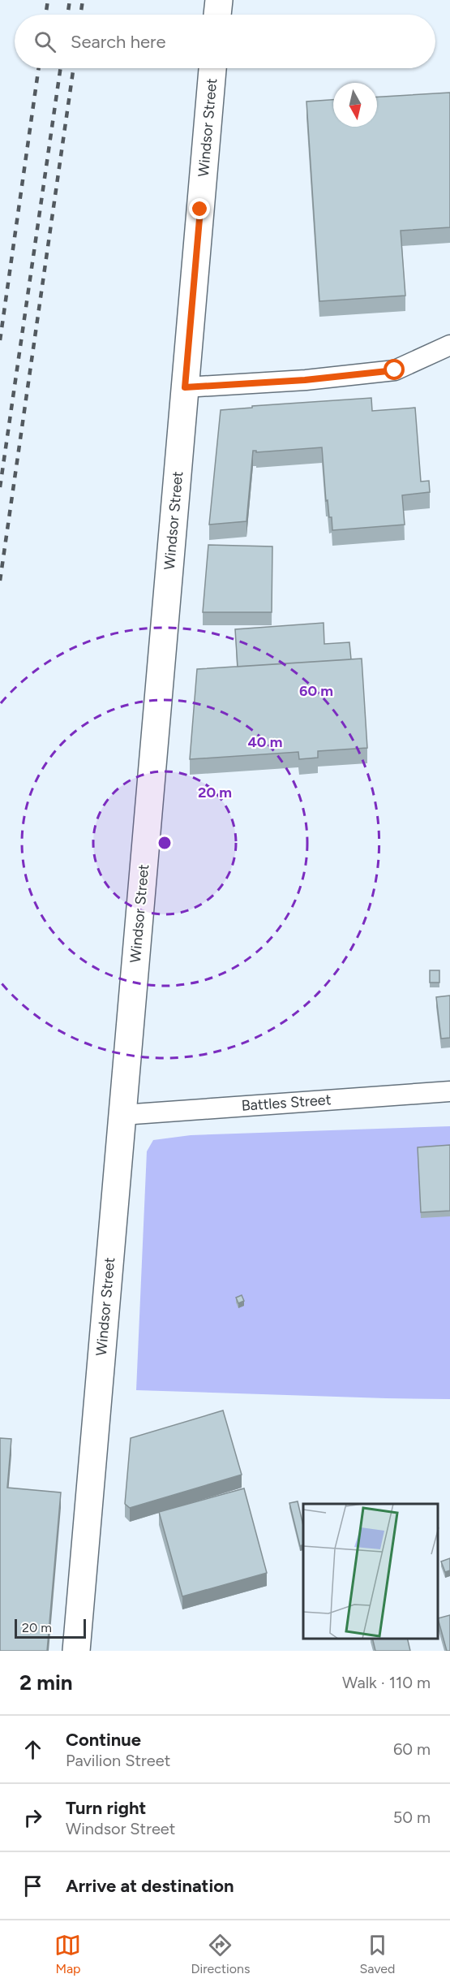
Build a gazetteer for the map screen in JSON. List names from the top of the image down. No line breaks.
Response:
{"streets":{"main road":["Windsor Street"],"street":["Battles Street"]},"crossings":[["Windsor Street","Battles Street"]],"scale_bar":"20 m","north":"bottom","page":{"search":"Search here","scale":"20 m","heading":["2 min","Walk · 110 m"],"list":[["Continue","Pavilion Street","60 m"],["Turn right","Windsor Street","50 m"],"Arrive at destination"],"nav":["Map","Directions","Saved"]},"rings":["60 m","40 m","20 m"]}
